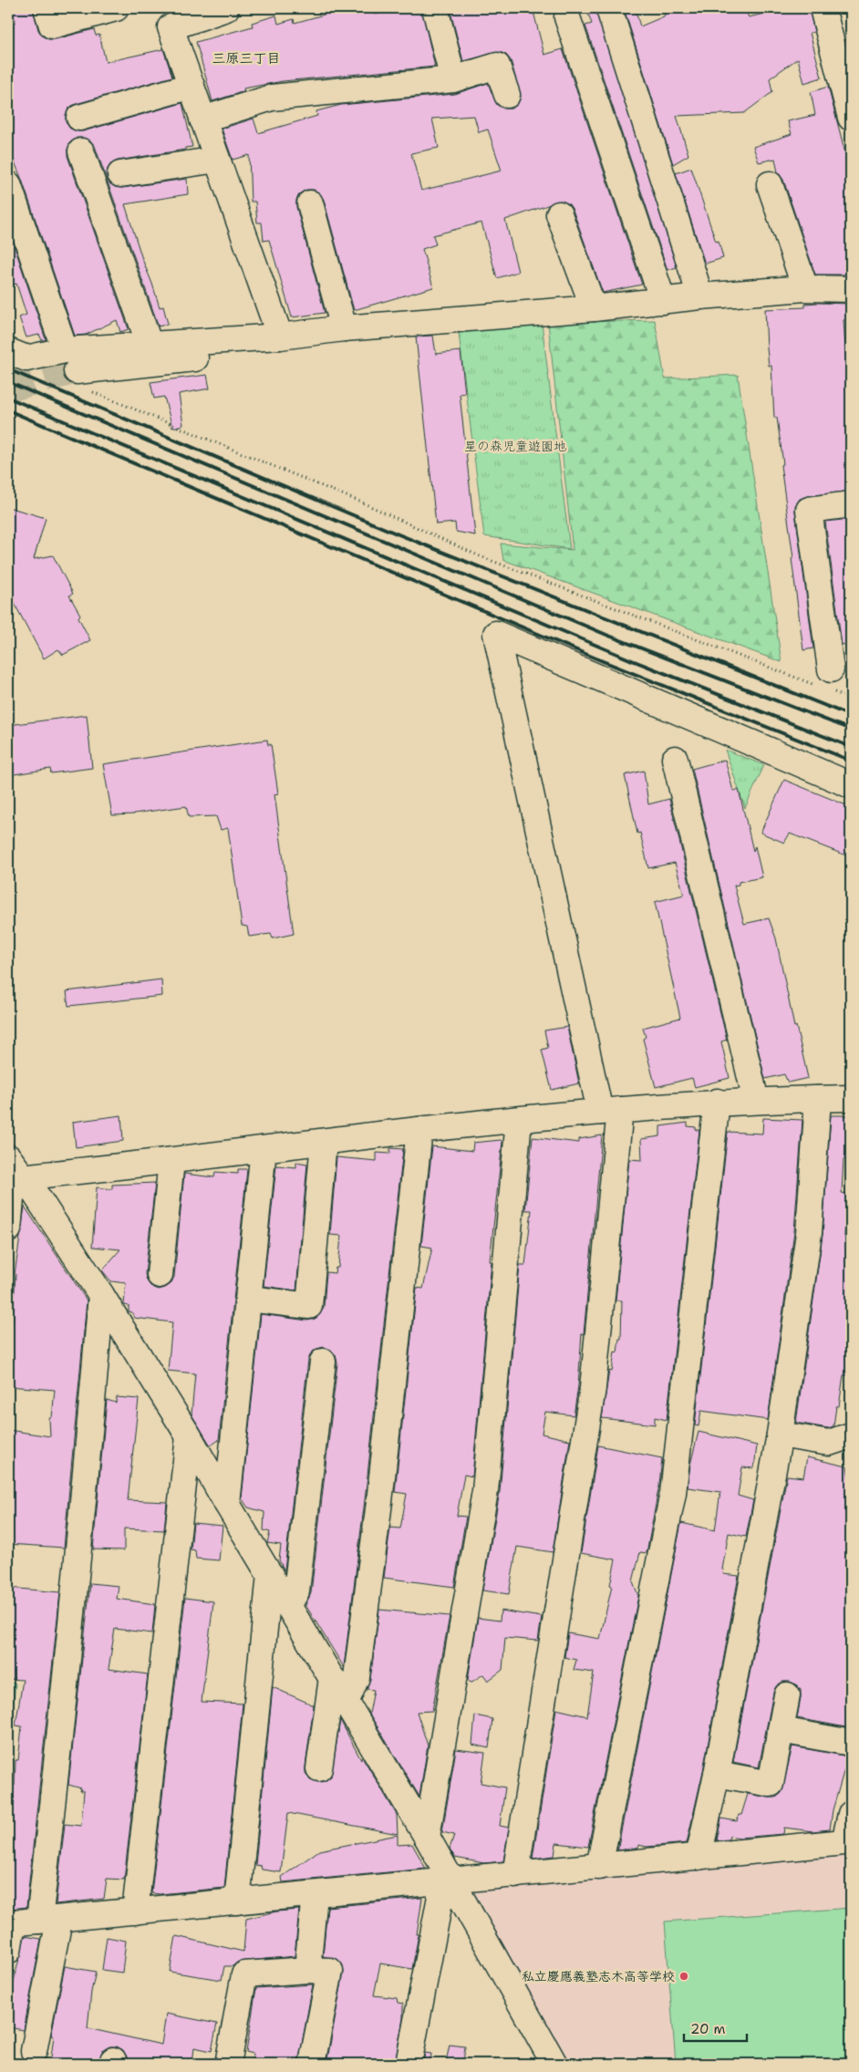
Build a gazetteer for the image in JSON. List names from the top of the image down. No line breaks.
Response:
{"districts":["三原三丁目"],"parks":["星の森児童遊園地"],"places":["私立慶應義塾志木高等学校"],"scale_bar":"20 m"}
